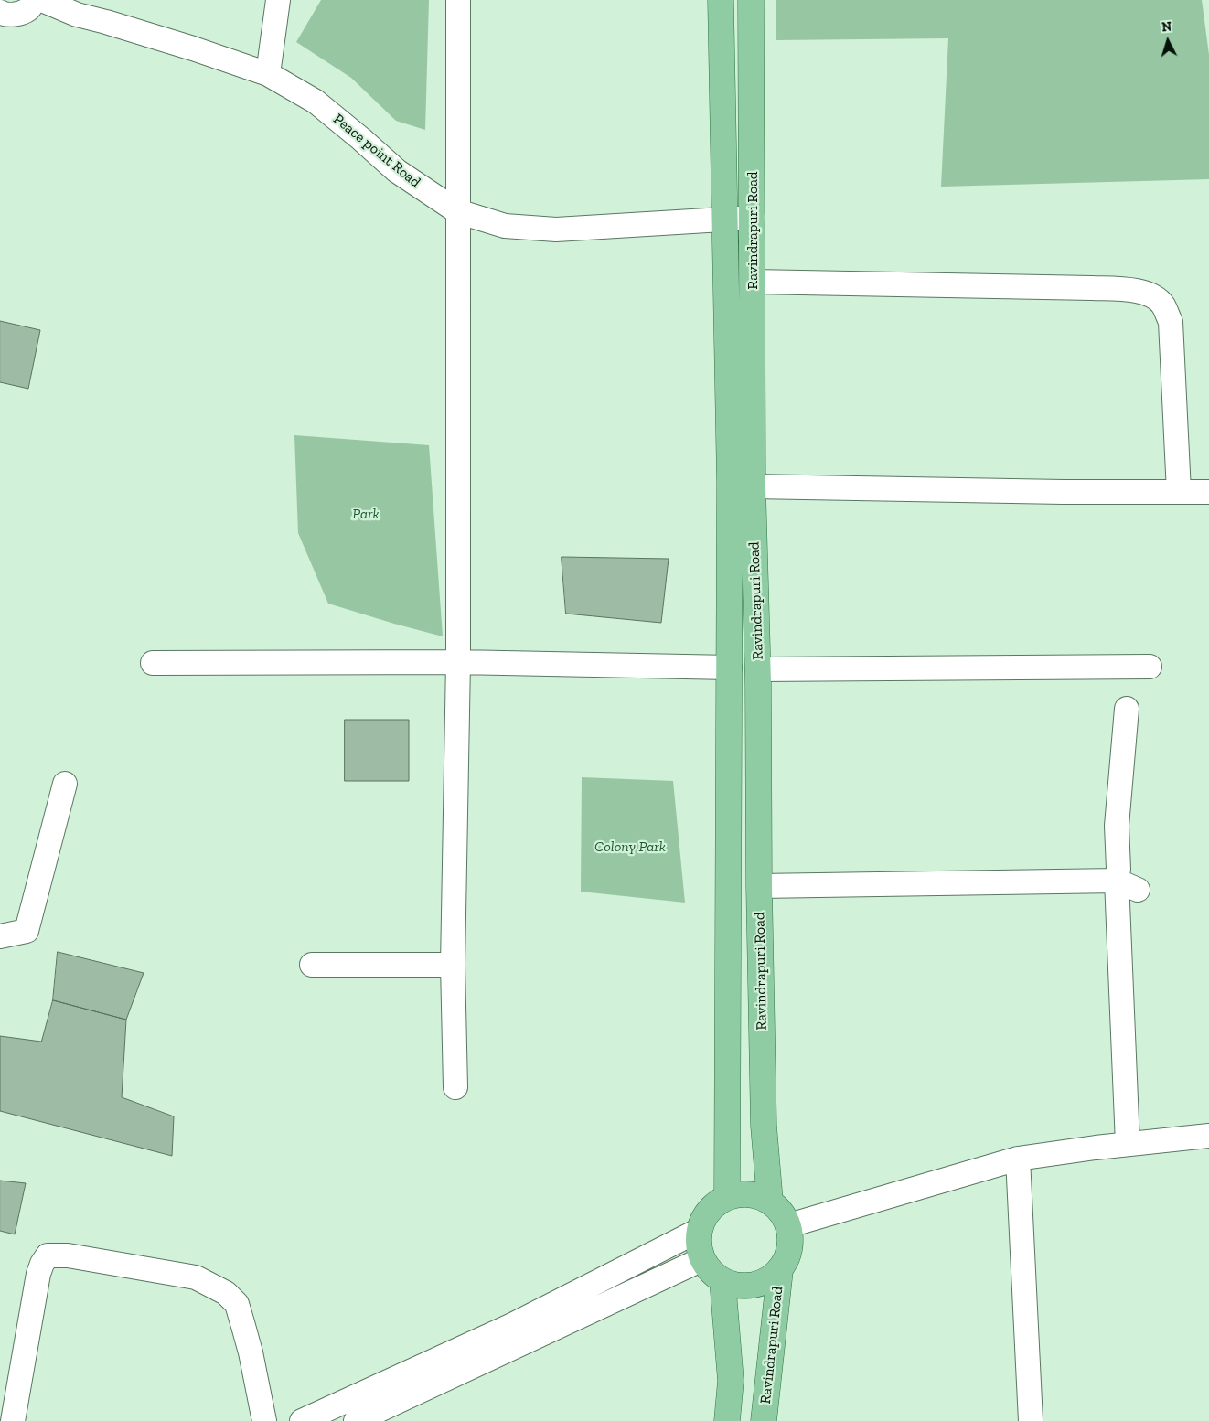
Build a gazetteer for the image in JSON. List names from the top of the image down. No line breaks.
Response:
{"streets":{"main road":["Ravindrapuri Road"],"street":["Peace point Road"]},"crossings":[["Peace point Road","Ravindrapuri Road"]],"parks":["Park","Colony Park"],"north":"top"}
